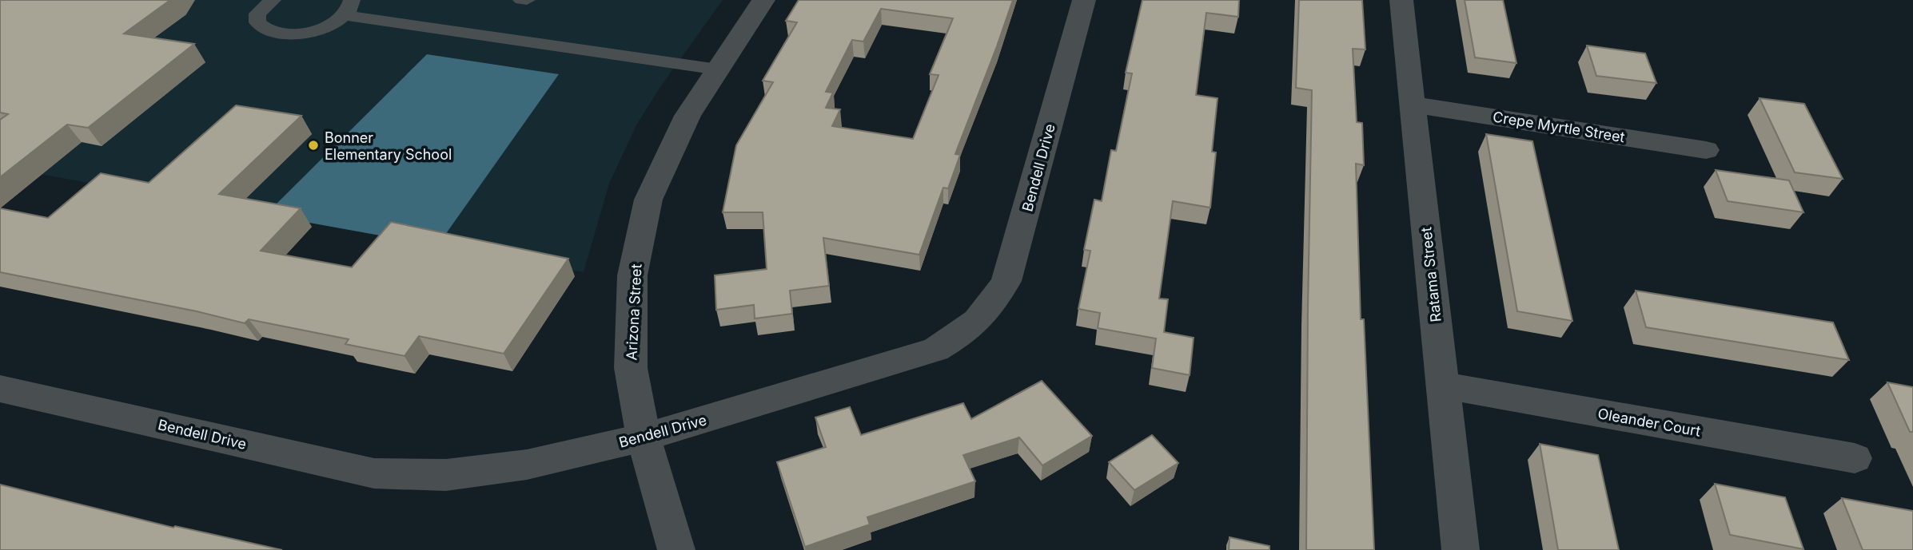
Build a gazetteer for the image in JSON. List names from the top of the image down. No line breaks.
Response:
{"streets":{"street":["Crepe Myrtle Street","Bendell Drive","Ratama Street","Arizona Street","Oleander Court"]},"crossings":[["Crepe Myrtle Street","Ratama Street"],["Bendell Drive","Arizona Street"],["Ratama Street","Oleander Court"]],"places":["Bonner Elementary School"]}
